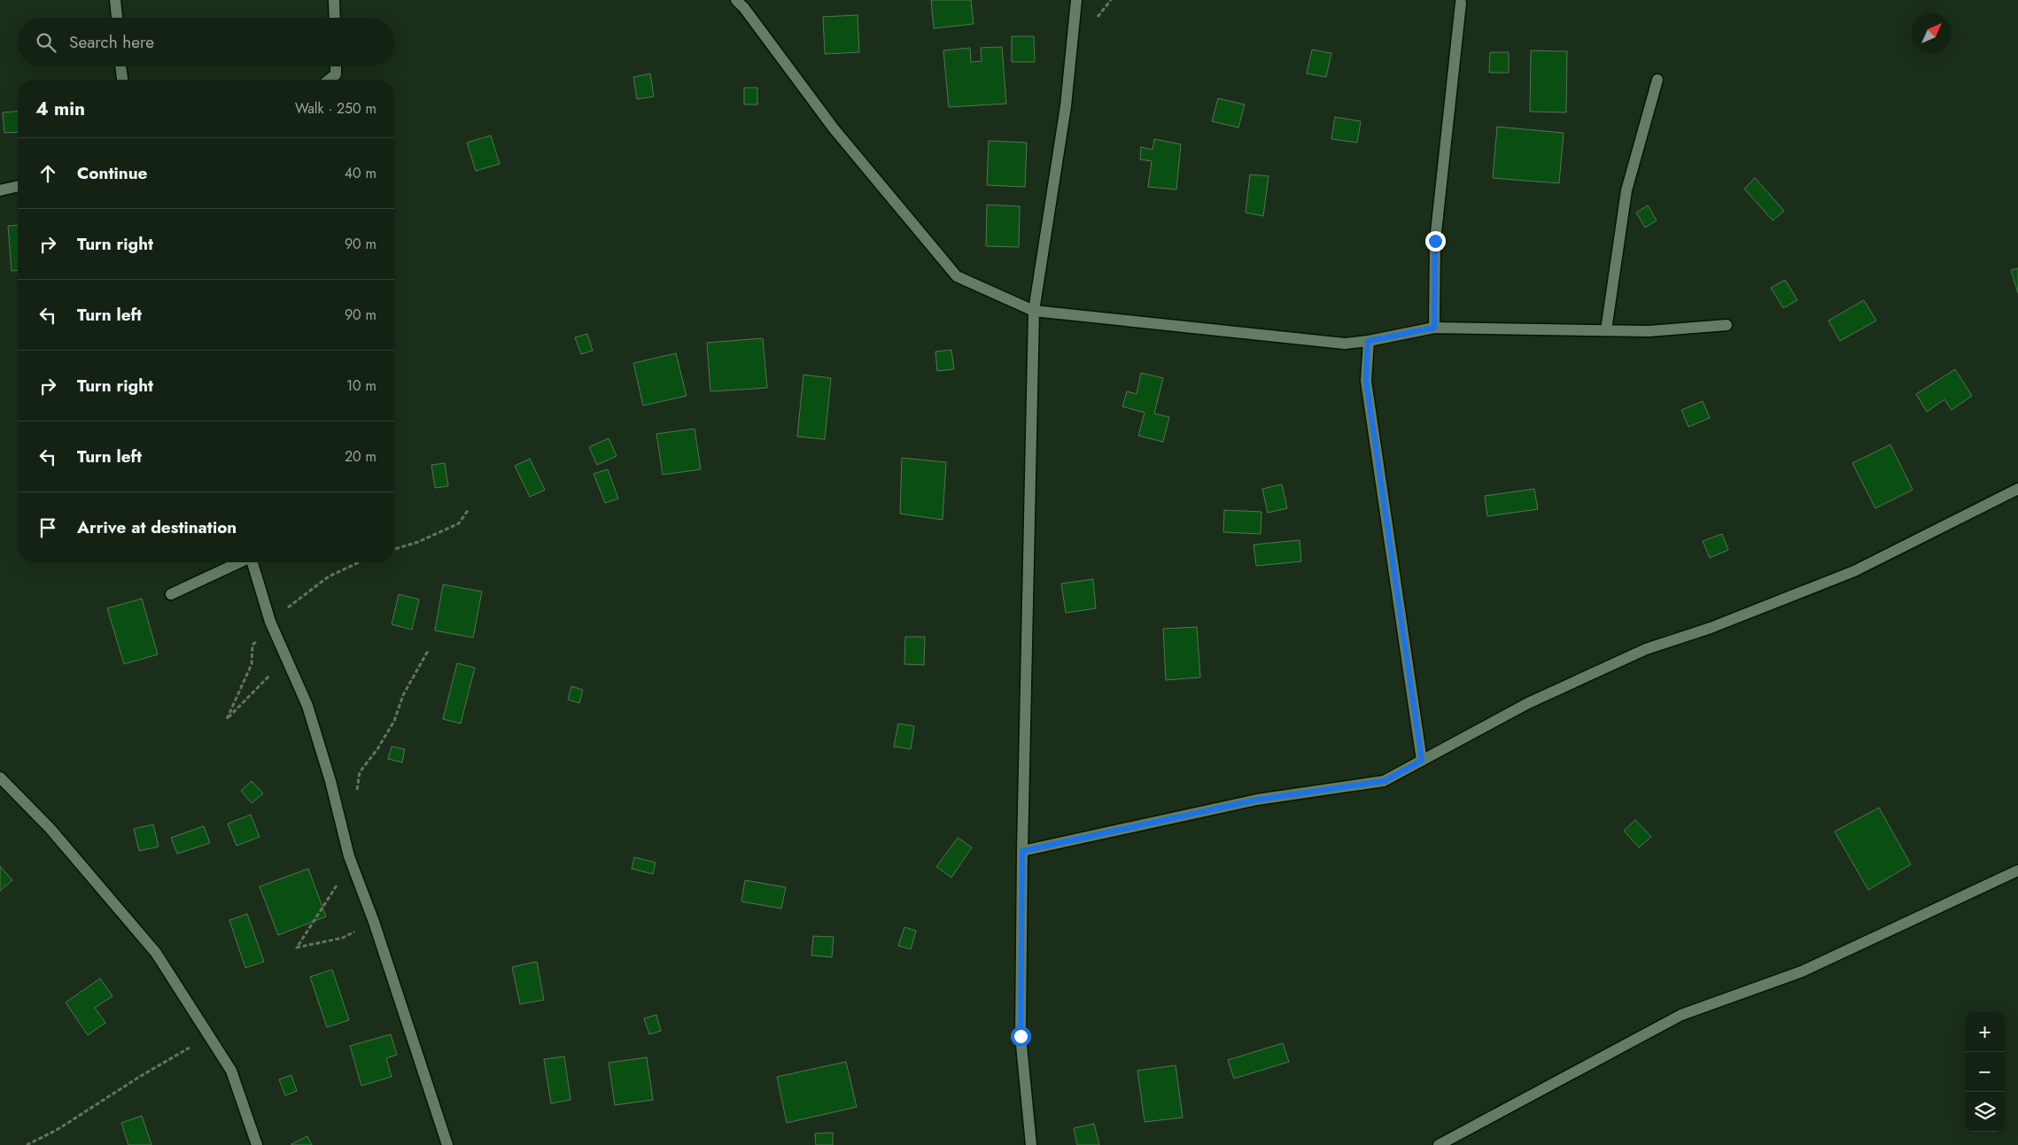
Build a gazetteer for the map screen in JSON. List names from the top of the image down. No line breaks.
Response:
{"north":"top right","page":{"search":"Search here","heading":["4 min","Walk · 250 m"],"list":[["Continue","40 m"],["Turn right","90 m"],["Turn left","90 m"],["Turn right","10 m"],["Turn left","20 m"],"Arrive at destination"],"map_buttons":["+","−"]}}
